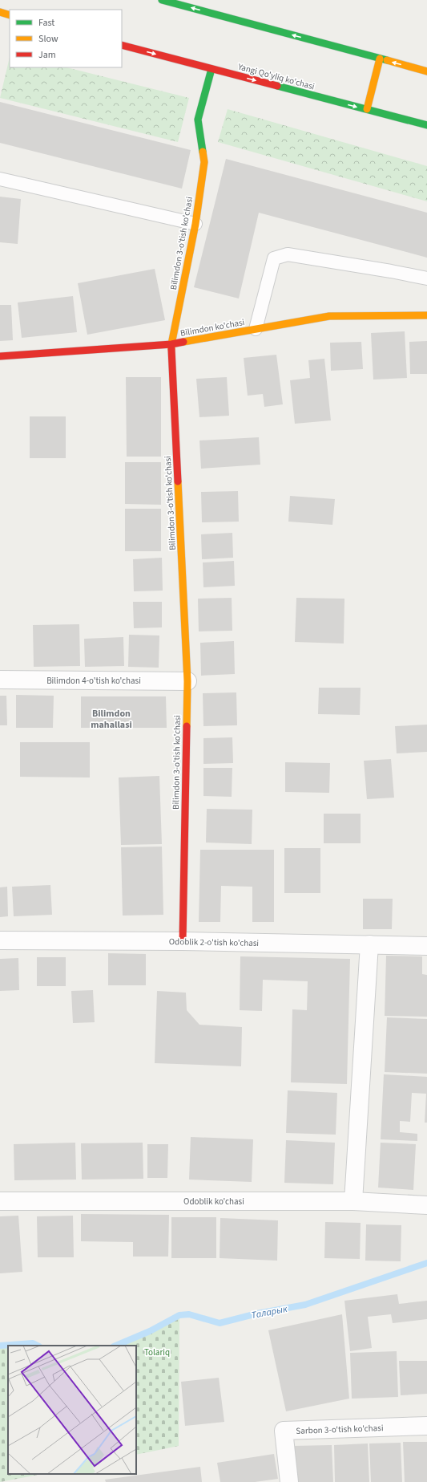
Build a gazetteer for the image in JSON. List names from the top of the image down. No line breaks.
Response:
{"streets":{"street":["Yangi Qo'yliq ko'chasi","Bilimdon 3-o'tish ko'chasi","Bilimdon ko'chasi","Bilimdon 4-o'tish ko'chasi","Odoblik 2-o'tish ko'chasi","Odoblik ko'chasi","Sarbon 3-o'tish ko'chasi"]},"crossings":[["Yangi Qo'yliq ko'chasi","Bilimdon 3-o'tish ko'chasi"],["Bilimdon 3-o'tish ko'chasi","Bilimdon ko'chasi"],["Bilimdon 3-o'tish ko'chasi","Bilimdon 4-o'tish ko'chasi"],["Bilimdon 3-o'tish ko'chasi","Odoblik 2-o'tish ko'chasi"]],"districts":["Bilimdon mahallasi"],"water":["Таларык"],"parks":["Tolariq"],"legend":["Fast","Slow","Jam"]}
